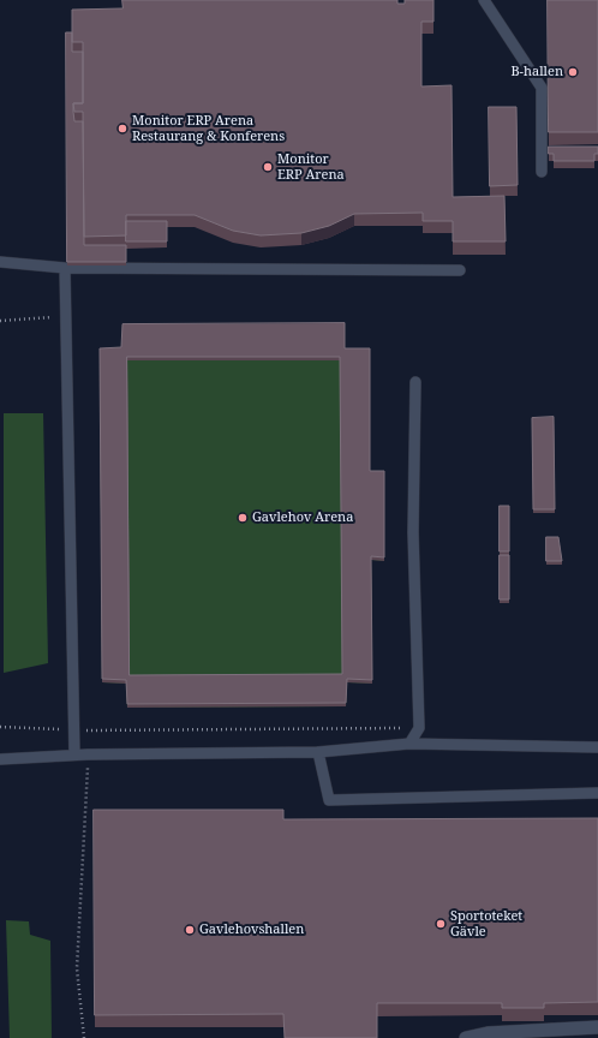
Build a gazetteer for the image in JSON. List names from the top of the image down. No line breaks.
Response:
{"places":["B-hallen","Monitor ERP Arena Restaurang & Konferens","Monitor ERP Arena","Gavlehov Arena","Sportoteket Gävle","Gavlehovshallen"]}
